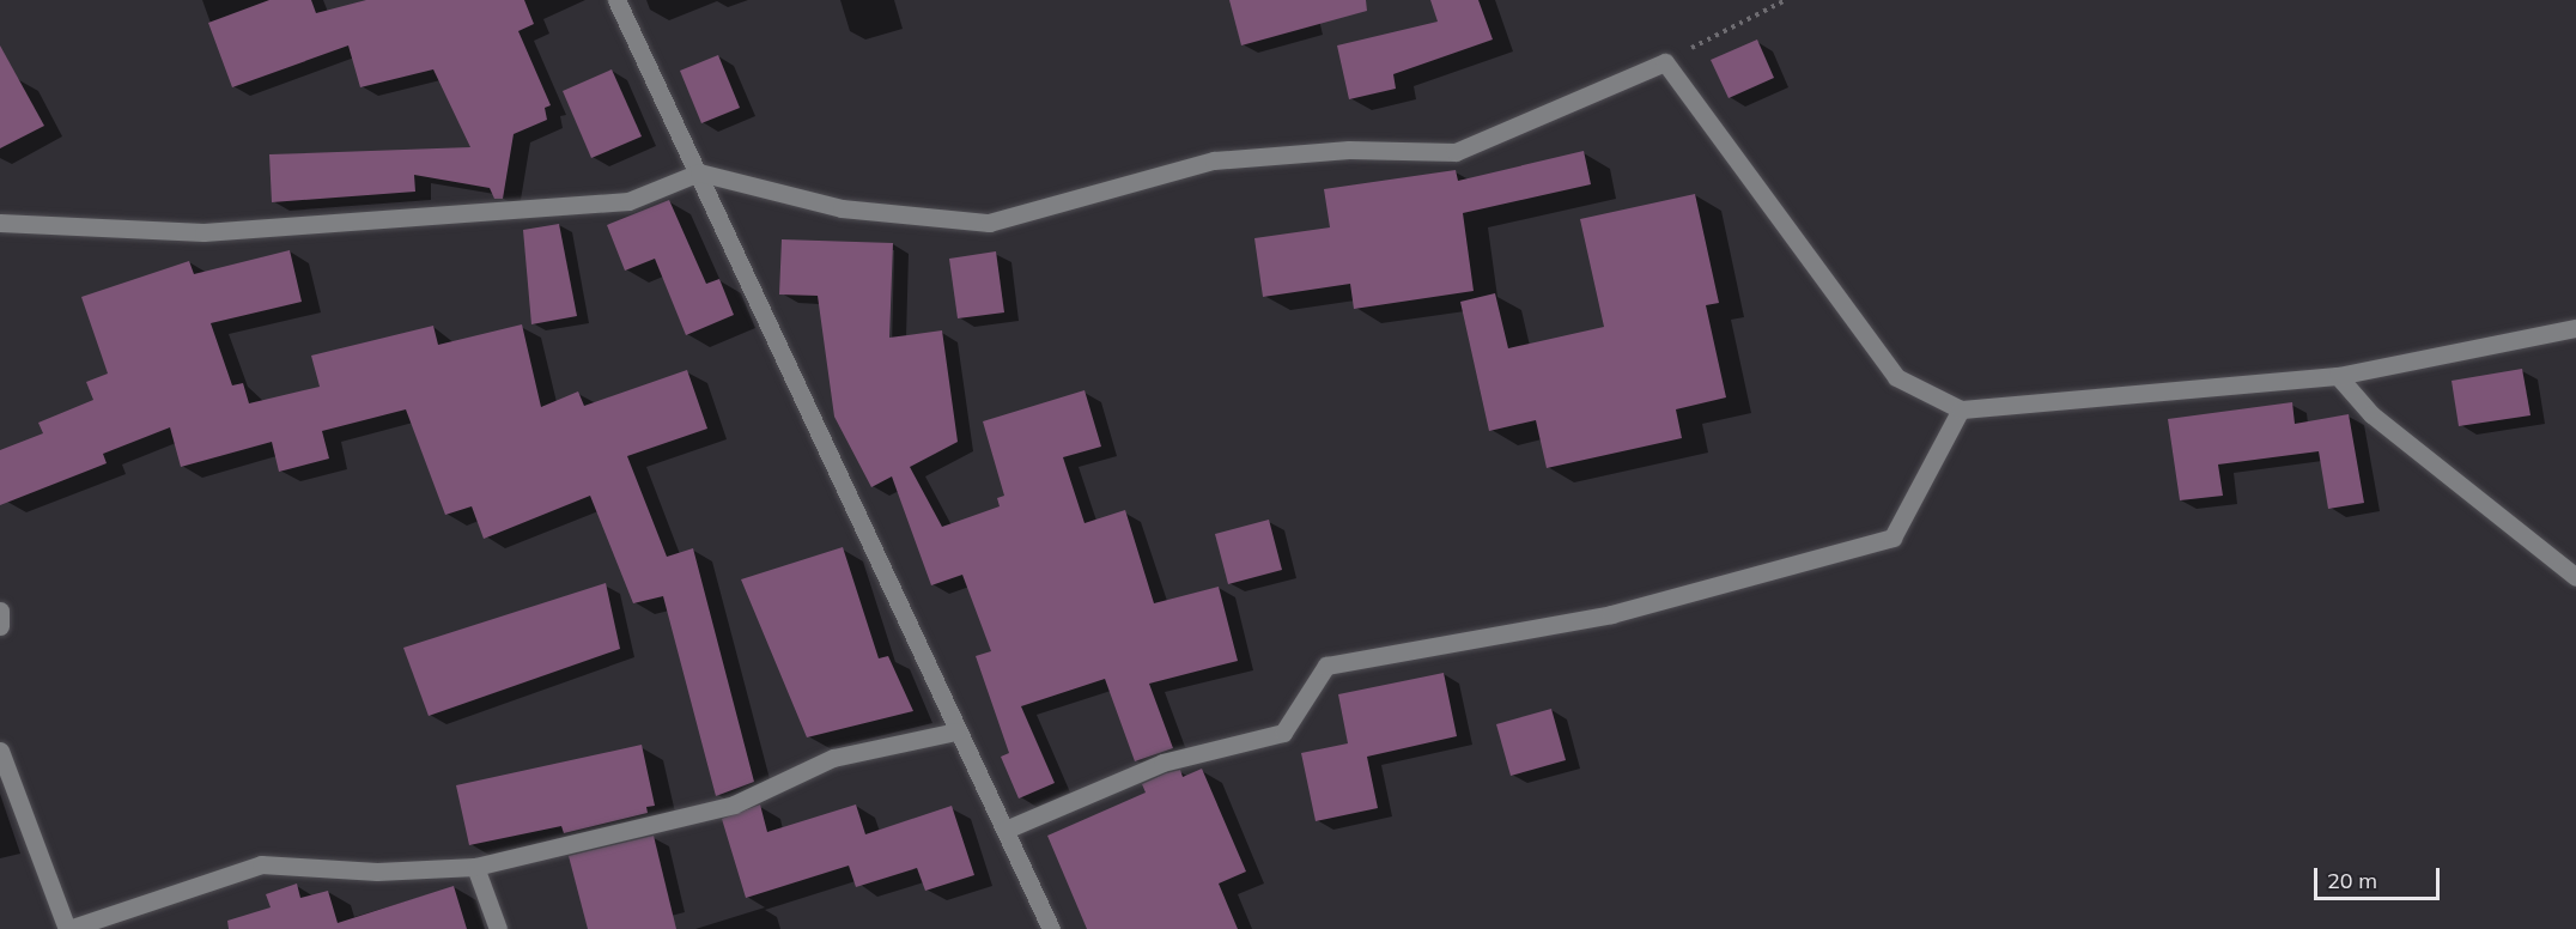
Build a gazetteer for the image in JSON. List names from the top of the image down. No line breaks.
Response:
{"scale_bar":"20 m"}
